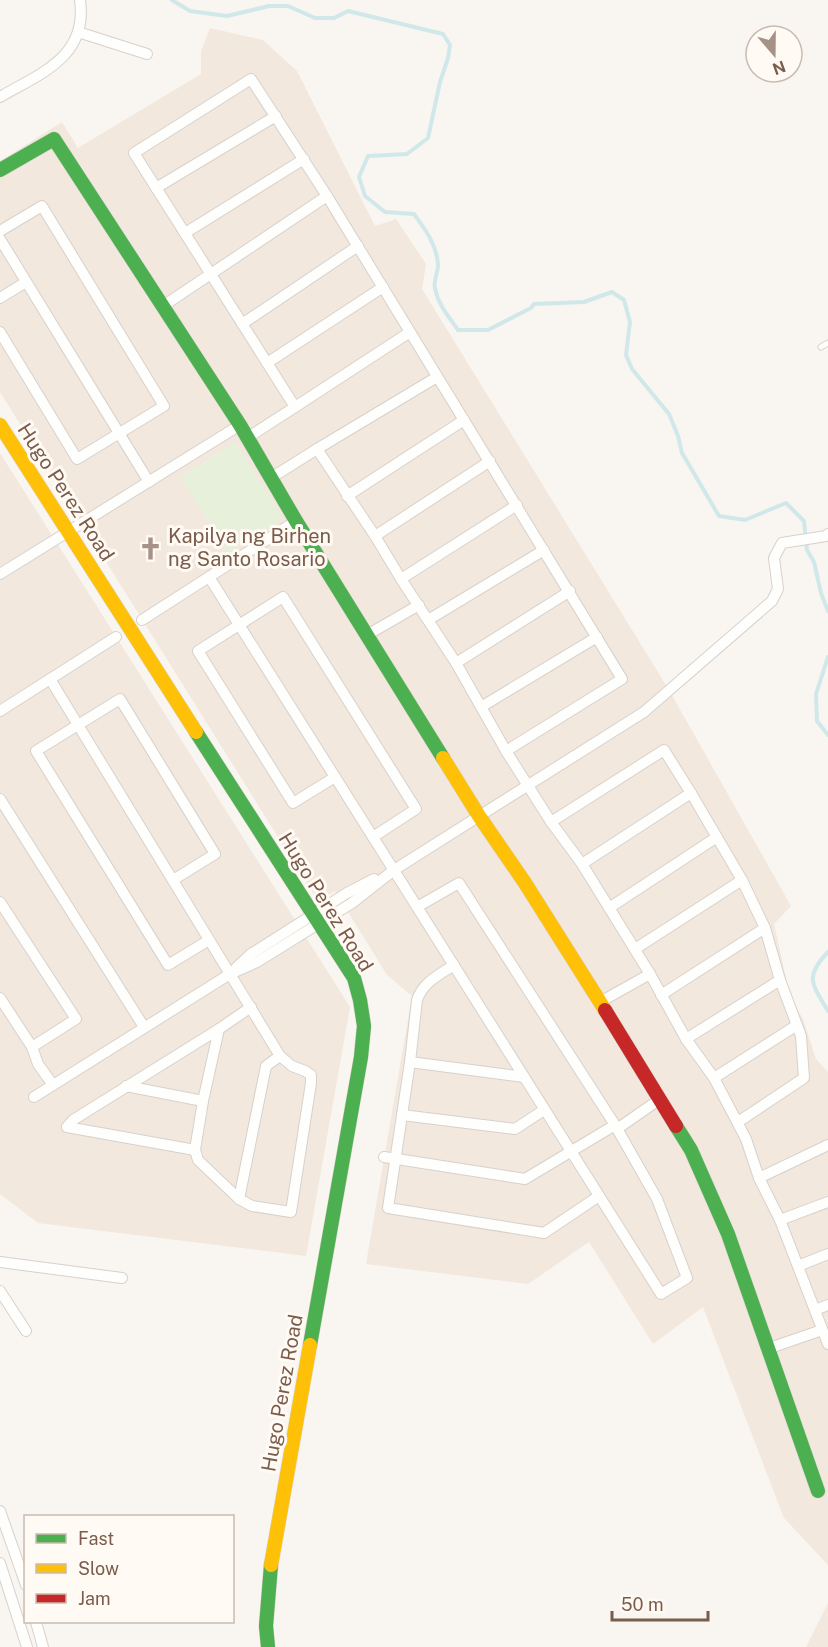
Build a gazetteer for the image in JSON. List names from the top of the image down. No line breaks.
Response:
{"streets":{"street":["Hugo Perez Road"]},"places":{"church":["Kapilya ng Birhen ng Santo Rosario"]},"legend":["Fast","Slow","Jam"],"scale_bar":"50 m","north":"bottom"}
